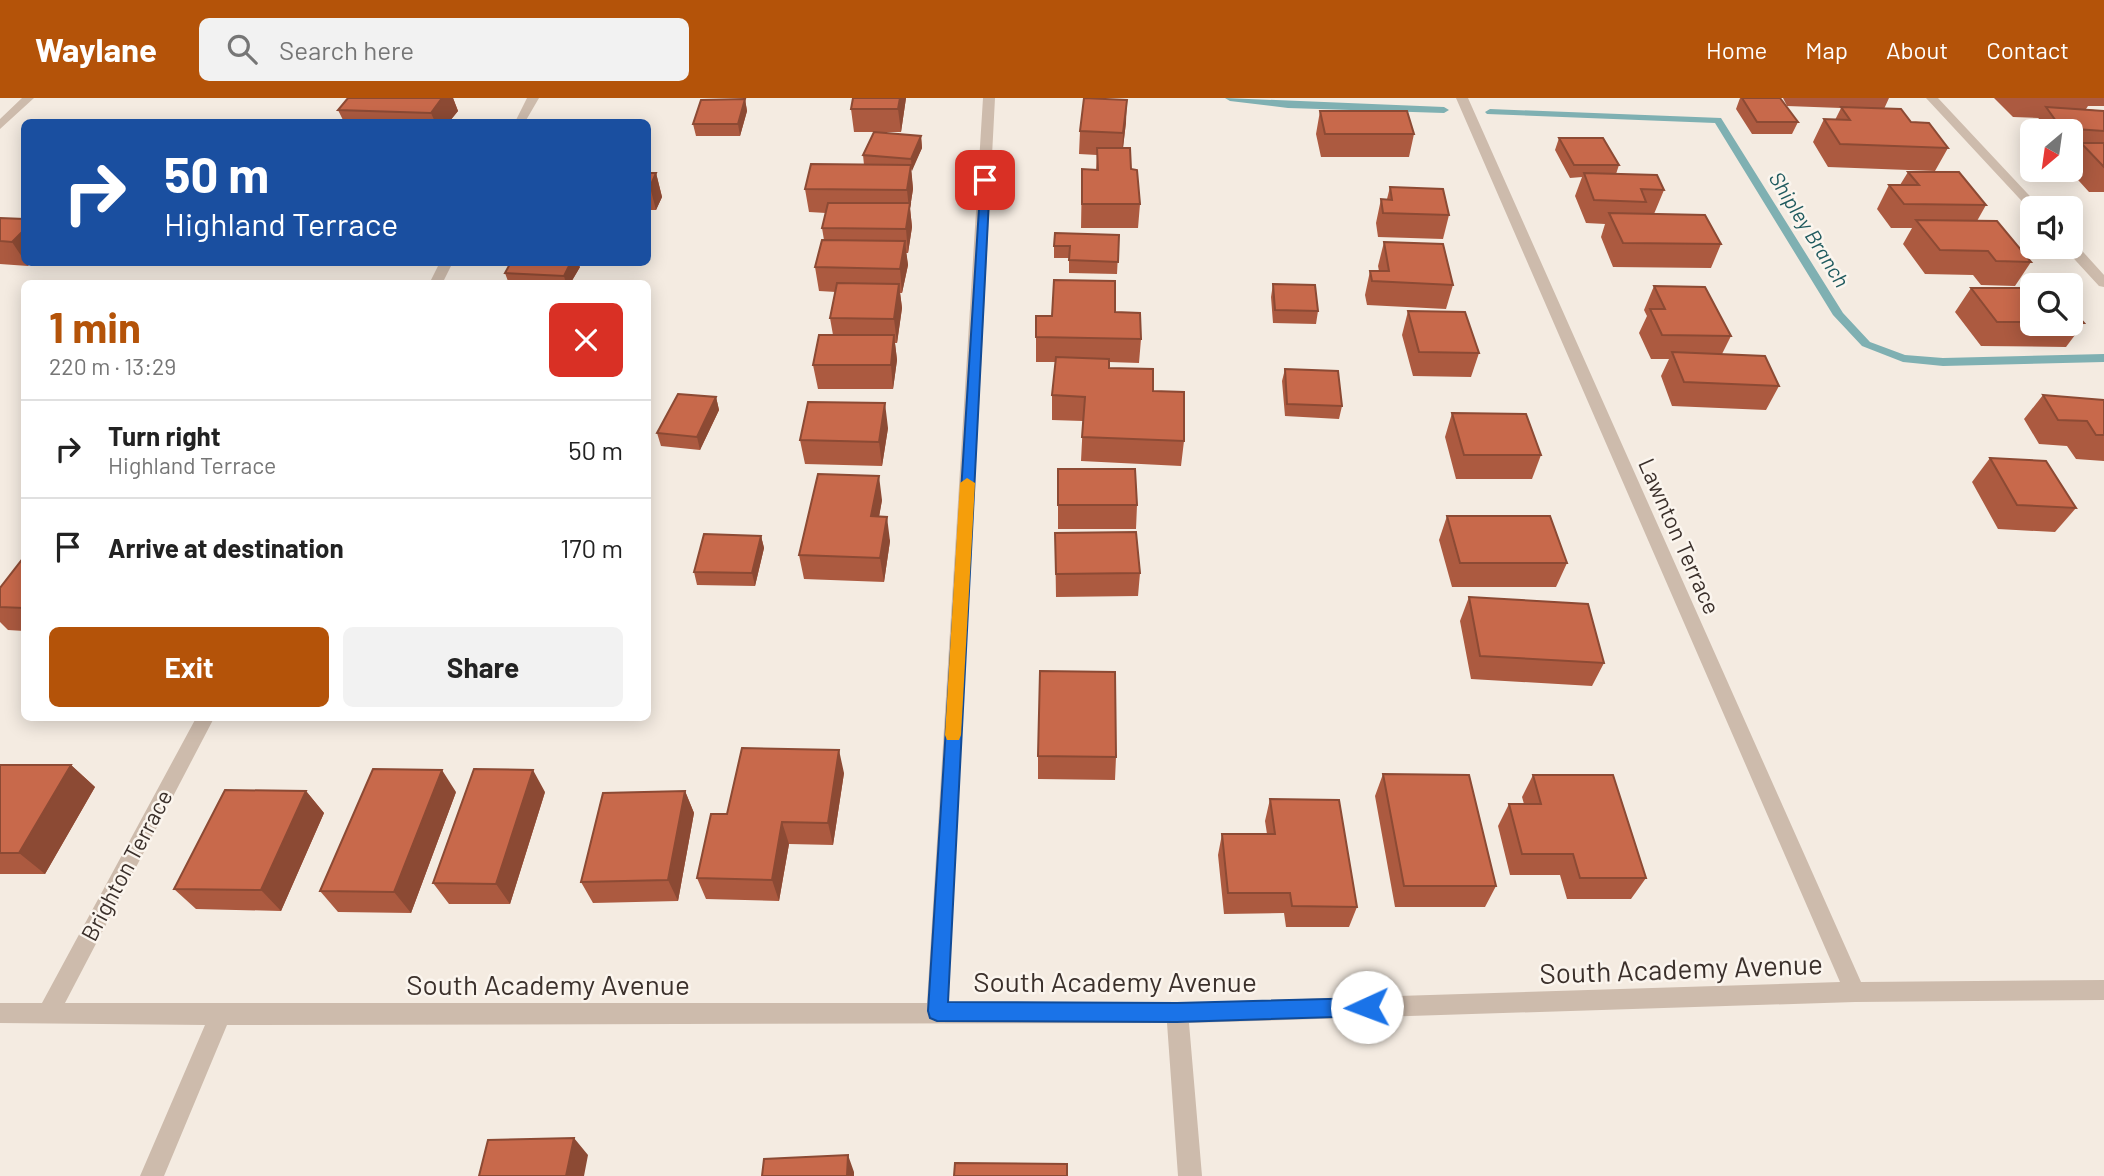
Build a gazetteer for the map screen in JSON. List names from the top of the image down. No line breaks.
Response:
{"streets":{"street":["Lawnton Terrace","Brighton Terrace","South Academy Avenue"]},"crossings":[["Lawnton Terrace","South Academy Avenue"],["Brighton Terrace","South Academy Avenue"]],"water":["Shipley Branch"],"north":"bottom left","page":{"header":"Waylane","search":"Search here","nav":["Home","Map","About","Contact"],"turn":["50 m","Highland Terrace"],"heading":["1 min","220 m · 13:29"],"list":[{"name":"Turn right","note":"Highland Terrace","value":"50 m"},{"name":"Arrive at destination","value":"170 m"}],"buttons":["Exit","Share"]}}
